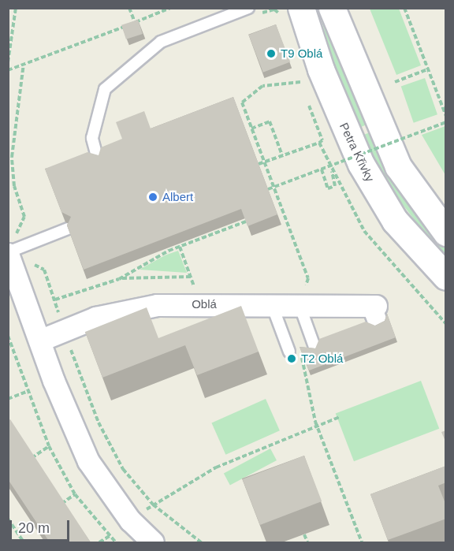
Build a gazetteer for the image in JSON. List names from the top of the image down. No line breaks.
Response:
{"streets":{"street":["Petra Křivky","Oblá"]},"places":["T9 Oblá","Albert","T2 Oblá"],"scale_bar":"20 m"}
